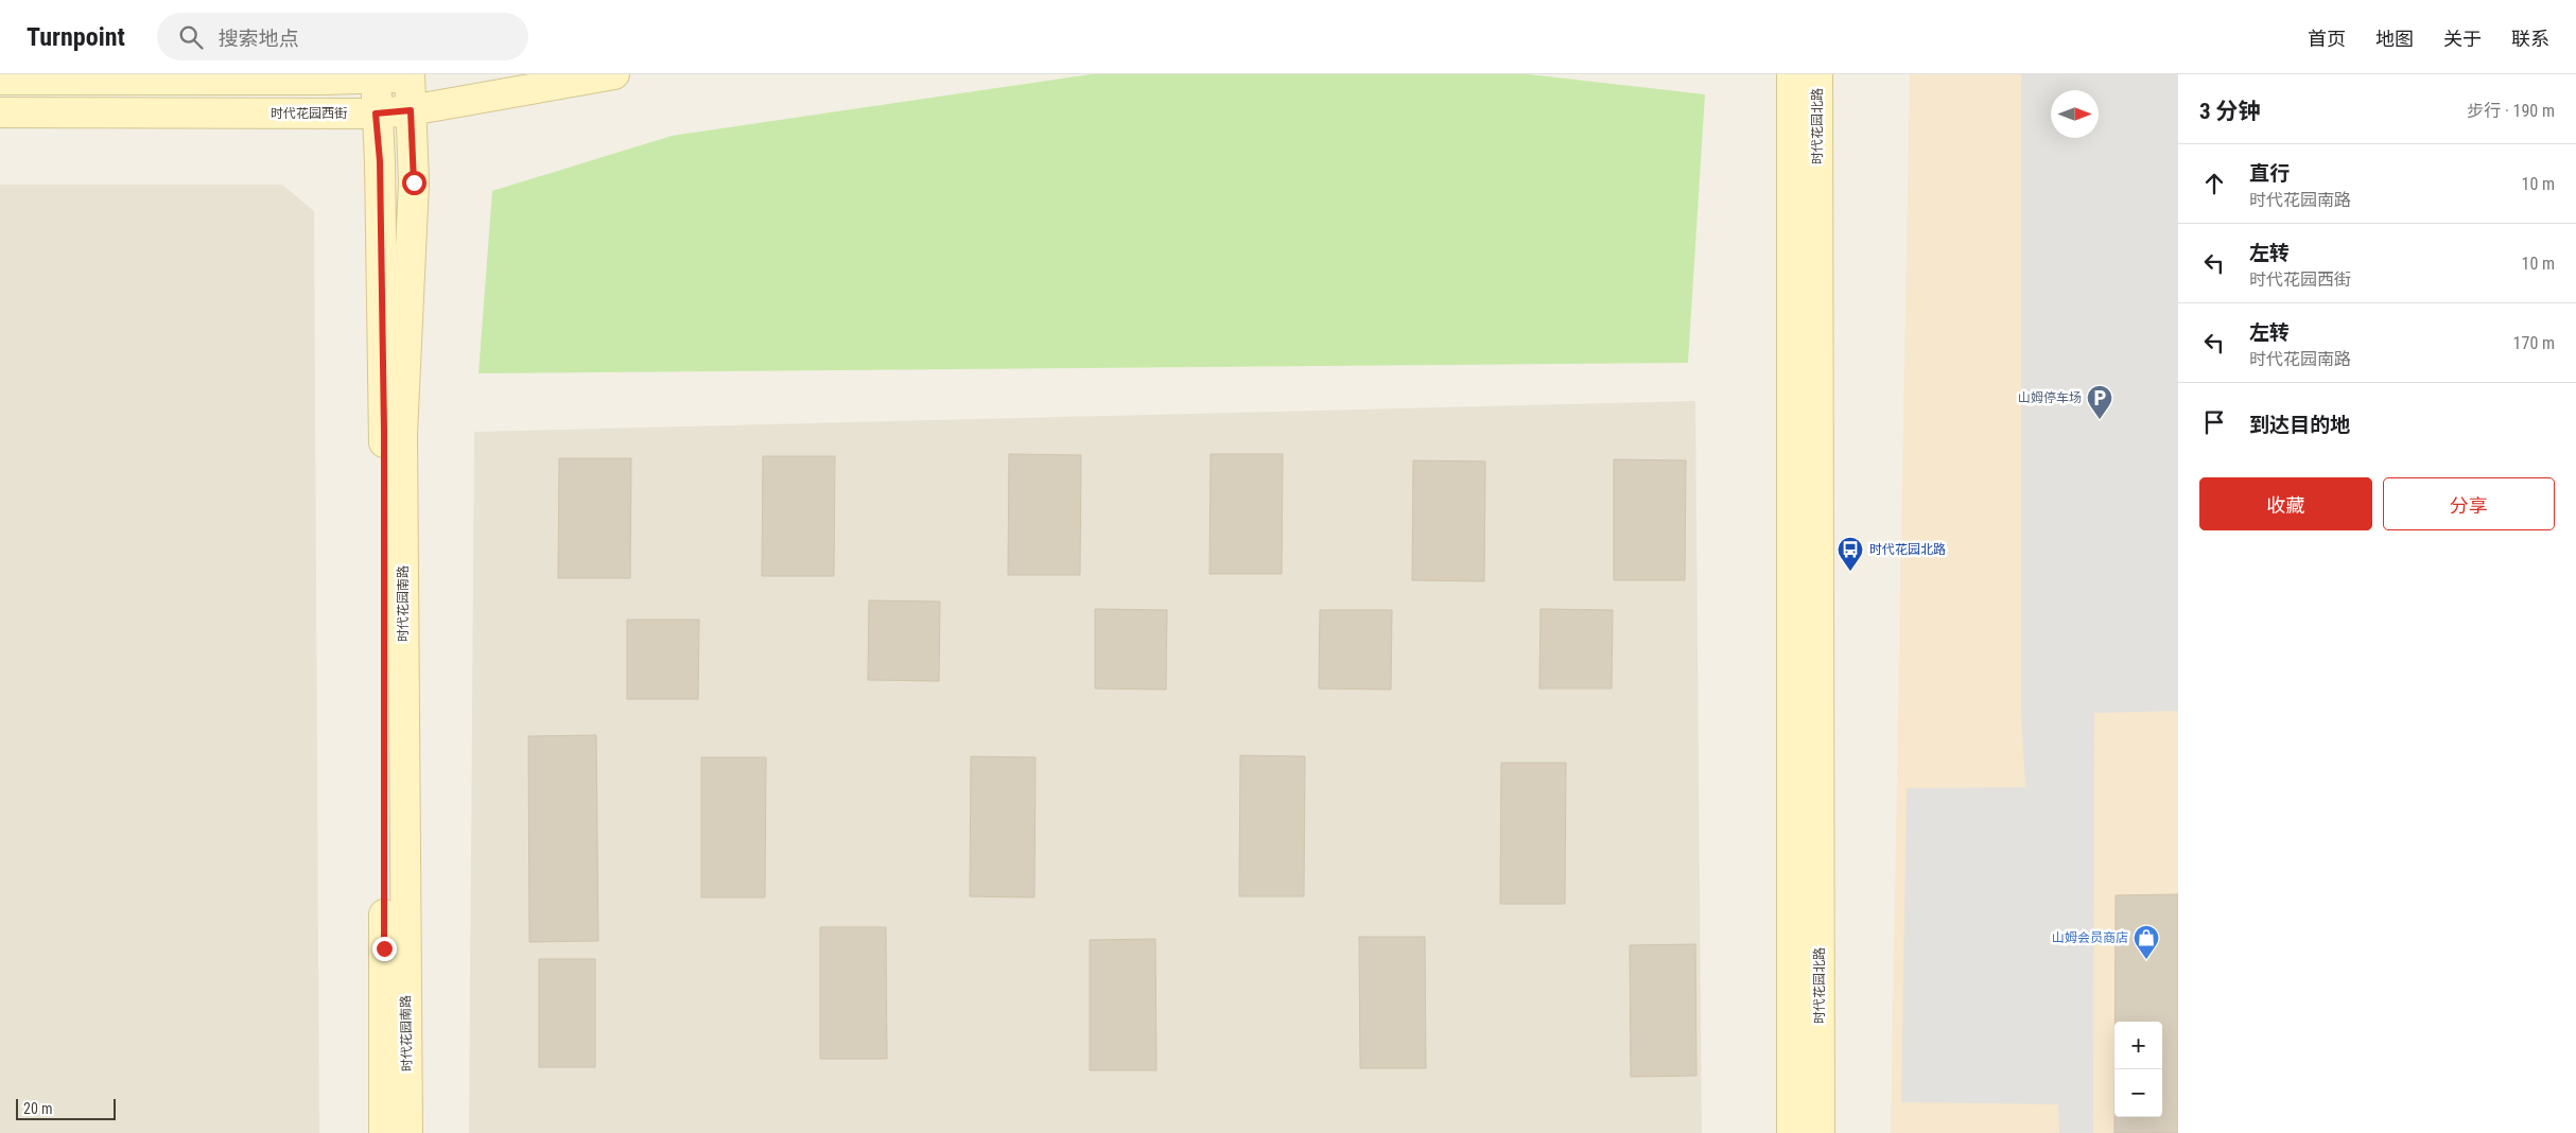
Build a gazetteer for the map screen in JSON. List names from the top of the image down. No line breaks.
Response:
{"streets":{"street":["时代花园西街","时代花园北路","时代花园南路"]},"crossings":[["时代花园西街","时代花园南路"]],"places":{"parking":["山姆停车场"],"bus stop":["时代花园北路"],"shop":["山姆会员商店"]},"scale_bar":"20 m","north":"right","page":{"header":"Turnpoint","search":"搜索地点","nav":["首页","地图","关于","联系"],"heading":["3 分钟","步行 · 190 m"],"list":[["直行","时代花园南路","10 m"],["左转","时代花园西街","10 m"],["左转","时代花园南路","170 m"],"到达目的地"],"buttons":["收藏","分享"],"map_buttons":["+","−"],"scale":"20 m"}}
